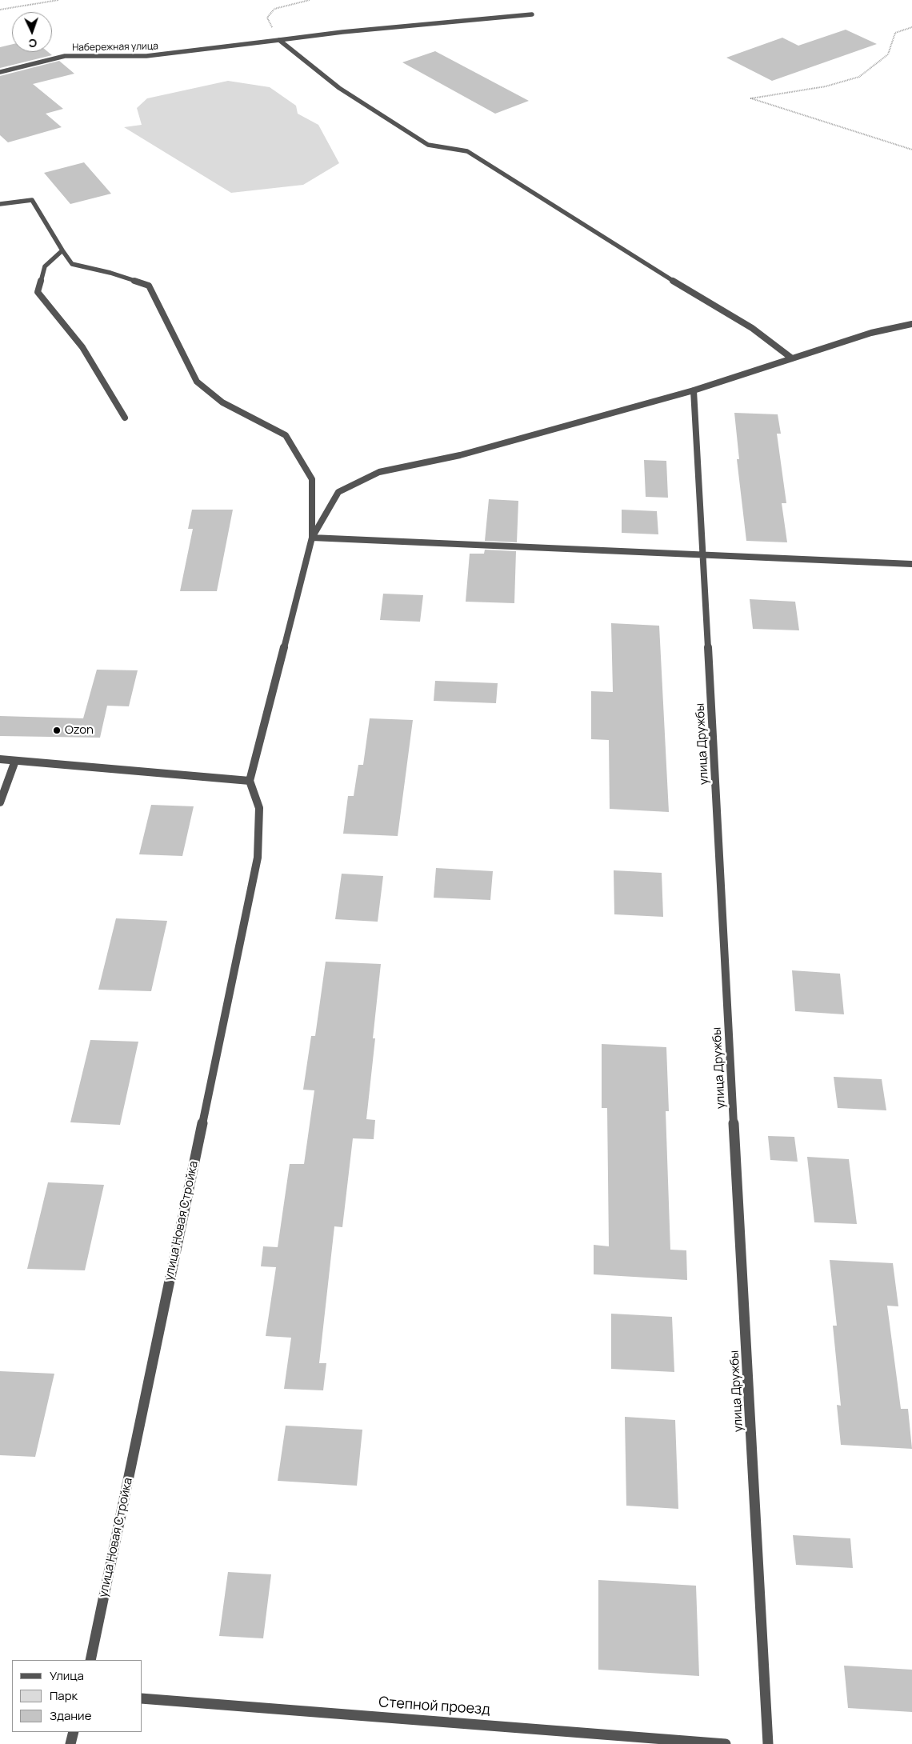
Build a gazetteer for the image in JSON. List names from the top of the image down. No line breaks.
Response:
{"streets":{"street":["Набережная улица","улица Дружбы","улица Новая Стройка","Степной проезд"]},"places":["Ozon"],"legend":["Улица","Парк","Здание"],"north":"bottom"}
